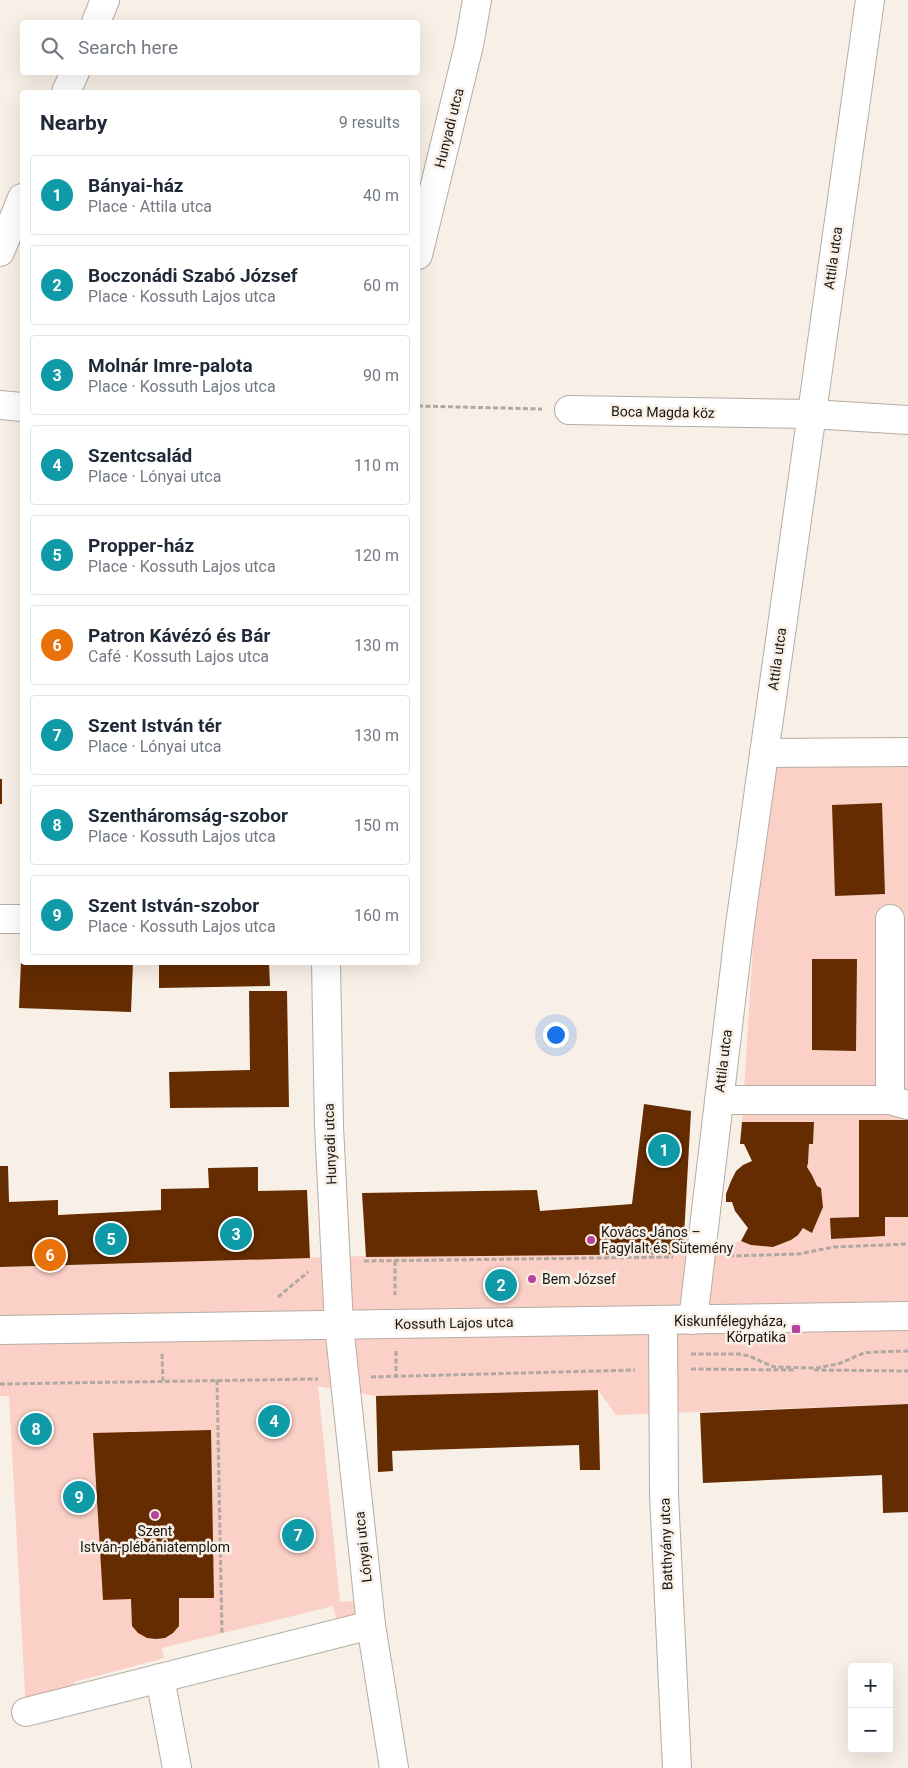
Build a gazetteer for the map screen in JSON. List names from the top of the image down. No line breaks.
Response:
{"streets":{"street":["Hunyadi utca","Attila utca","Boca Magda köz","Kossuth Lajos utca","Batthyány utca","Lónyai utca"]},"crossings":[["Hunyadi utca","Kossuth Lajos utca"],["Hunyadi utca","Lónyai utca"],["Attila utca","Boca Magda köz"],["Attila utca","Kossuth Lajos utca"],["Kossuth Lajos utca","Batthyány utca"],["Kossuth Lajos utca","Lónyai utca"]],"places":{"other":["Kovács János – Fagylalt és Sütemény","Bem József","Szent István-plébániatemplom"],"transit":["Kiskunfélegyháza, Körpatika"]},"page":{"search":"Search here","heading":["Nearby","9 results"],"list":[{"mark":"1","name":"Bányai-ház","note":"Place · Attila utca","value":"40 m"},{"mark":"2","name":"Boczonádi Szabó József","note":"Place · Kossuth Lajos utca","value":"60 m"},{"mark":"3","name":"Molnár Imre-palota","note":"Place · Kossuth Lajos utca","value":"90 m"},{"mark":"4","name":"Szentcsalád","note":"Place · Lónyai utca","value":"110 m"},{"mark":"5","name":"Propper-ház","note":"Place · Kossuth Lajos utca","value":"120 m"},{"mark":"6","name":"Patron Kávézó és Bár","note":"Café · Kossuth Lajos utca","value":"130 m"},{"mark":"7","name":"Szent István tér","note":"Place · Lónyai utca","value":"130 m"},{"mark":"8","name":"Szentháromság-szobor","note":"Place · Kossuth Lajos utca","value":"150 m"},{"mark":"9","name":"Szent István-szobor","note":"Place · Kossuth Lajos utca","value":"160 m"}],"pins":["1","3","5","6","2","4","8","9","7"],"map_buttons":["+","−"]}}
